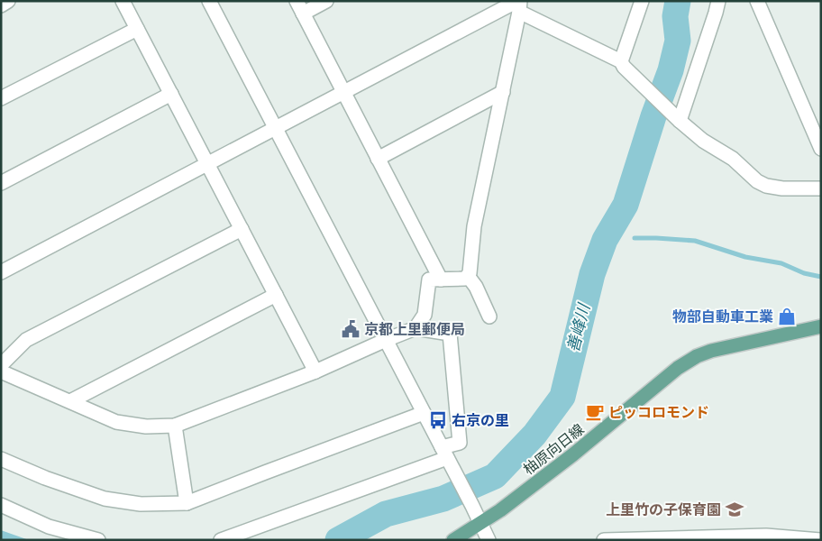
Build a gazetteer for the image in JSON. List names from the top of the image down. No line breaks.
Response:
{"streets":{"main road":["柚原向日線"]},"water":["善峰川"],"places":{"shop":["物部自動車工業"],"public building":["京都上里郵便局"],"cafe":["ピッコロモンド"],"bus stop":["右京の里"],"school or university":["上里竹の子保育園"]}}
